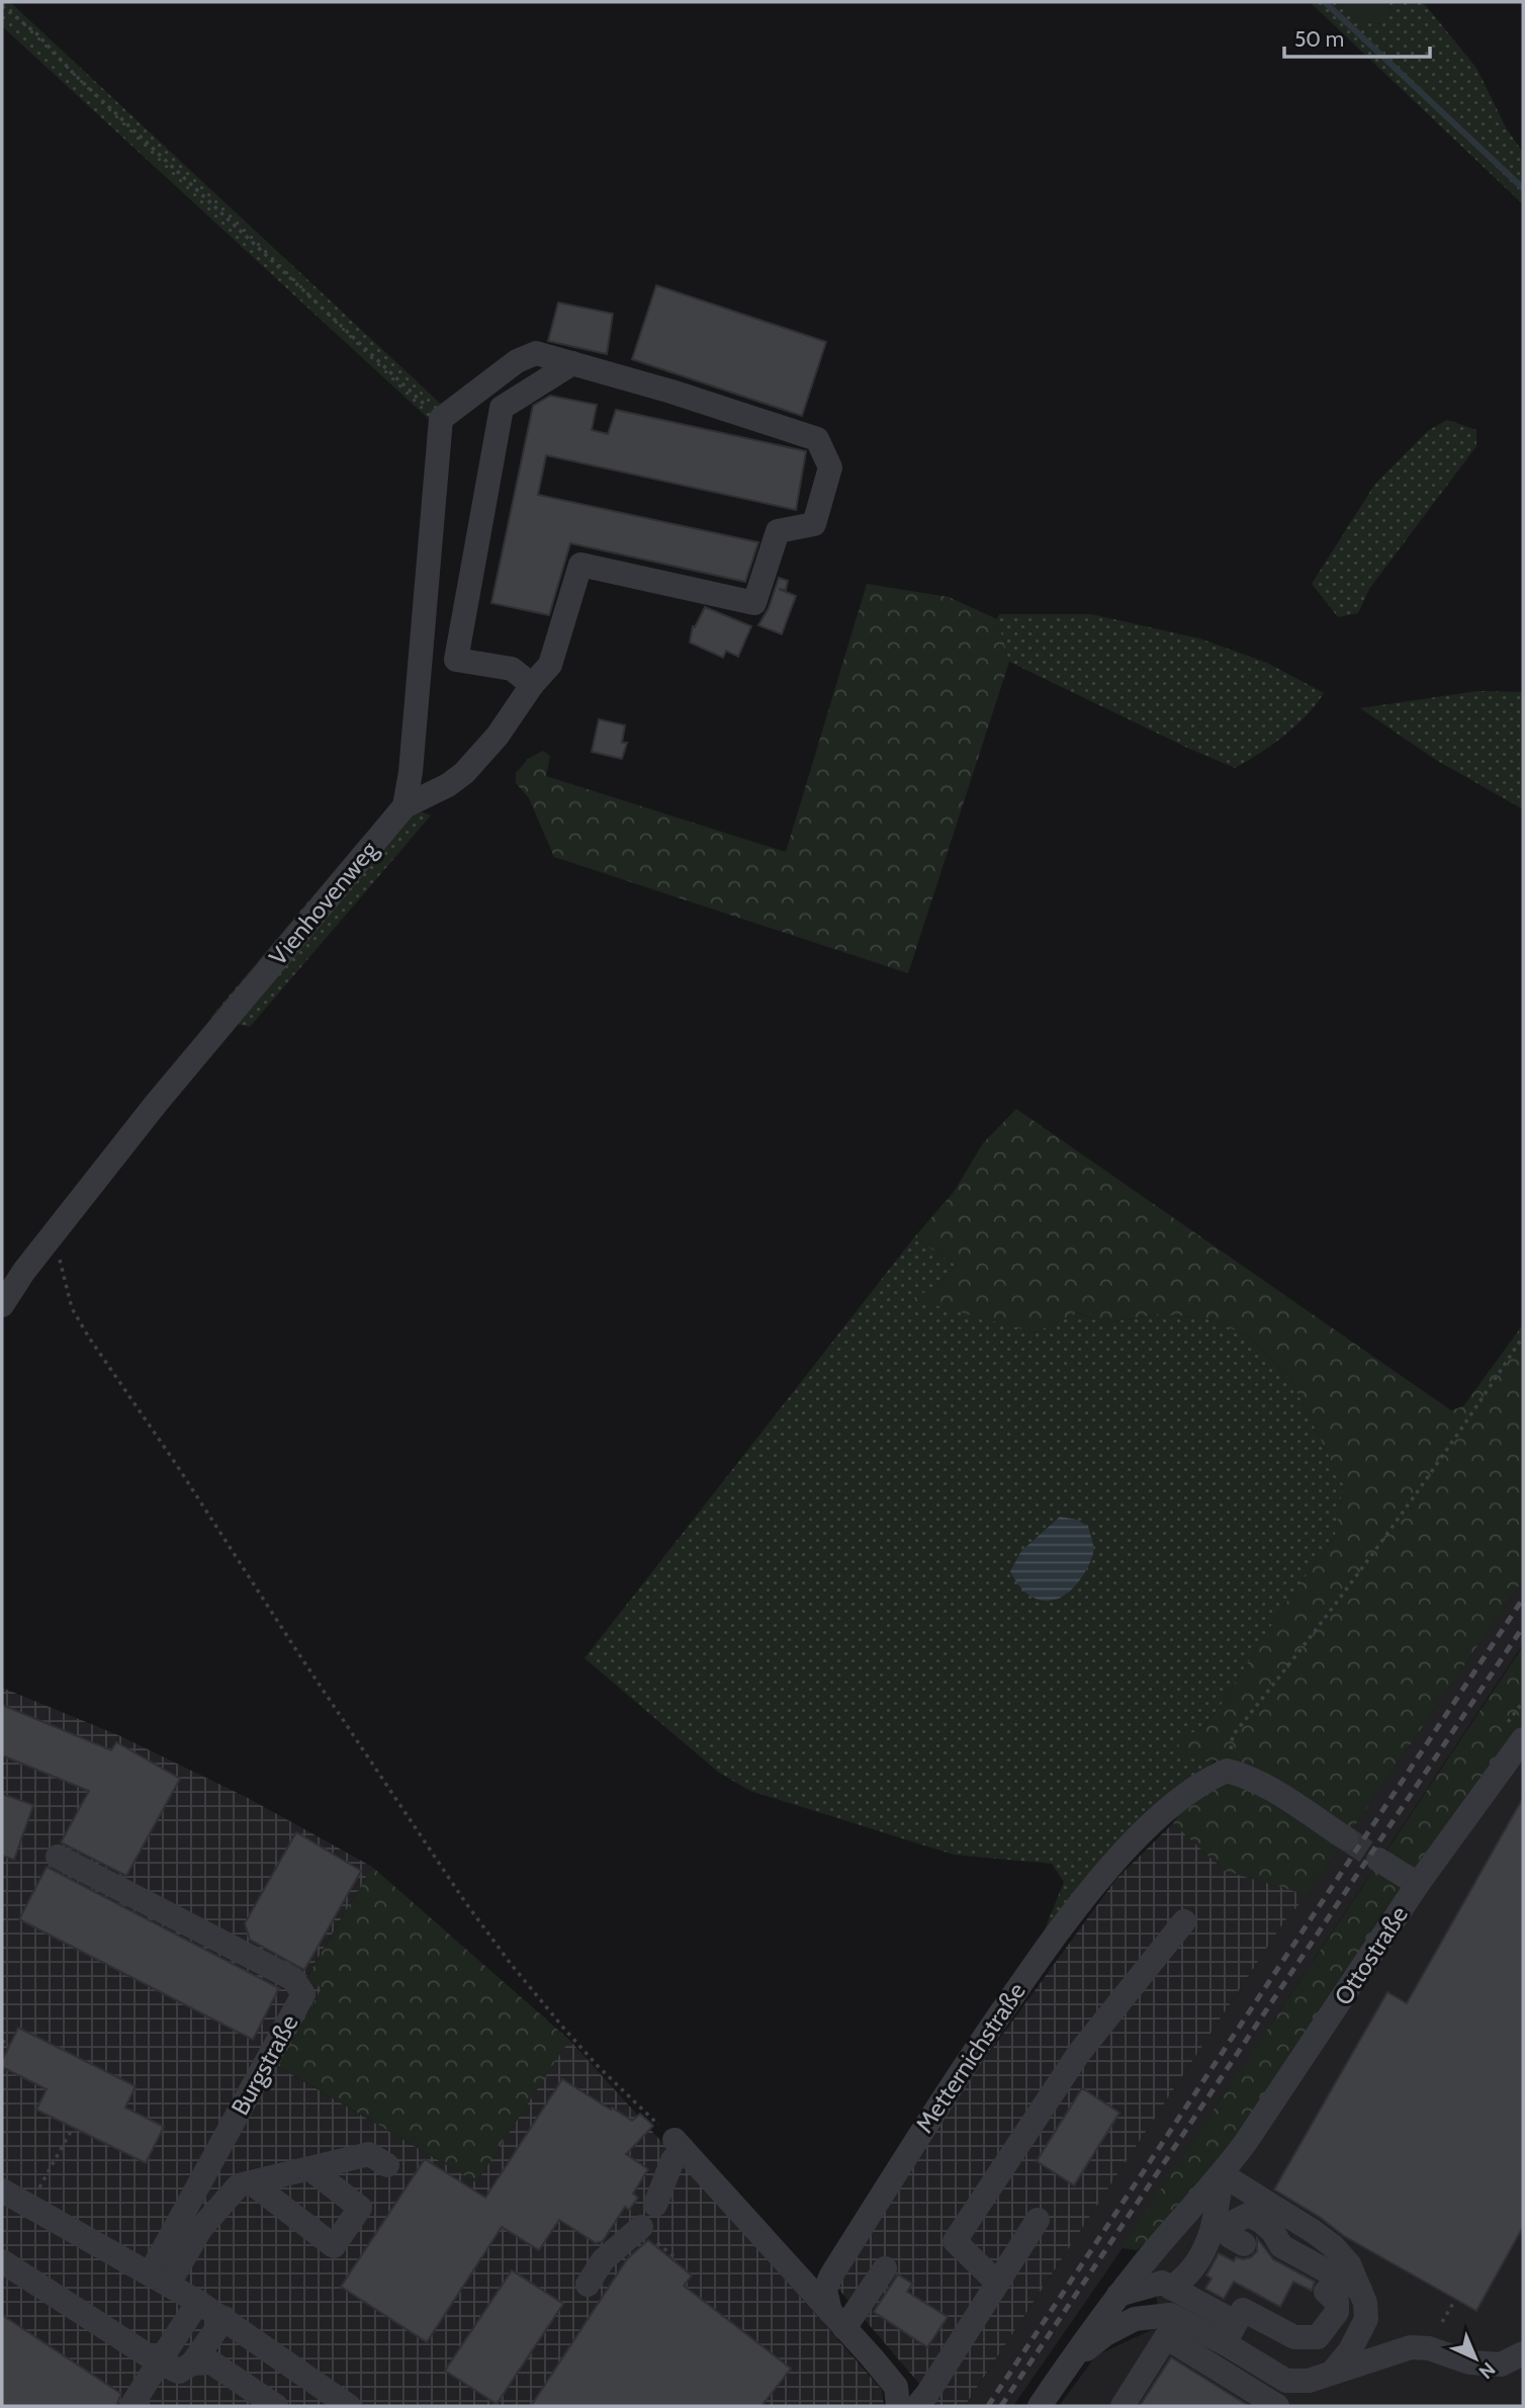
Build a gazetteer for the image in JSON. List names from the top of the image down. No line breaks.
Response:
{"streets":{"street":["Vienhovenweg","Ottostraße","Metternichstraße","Burgstraße"]},"scale_bar":"50 m","north":"bottom right"}
